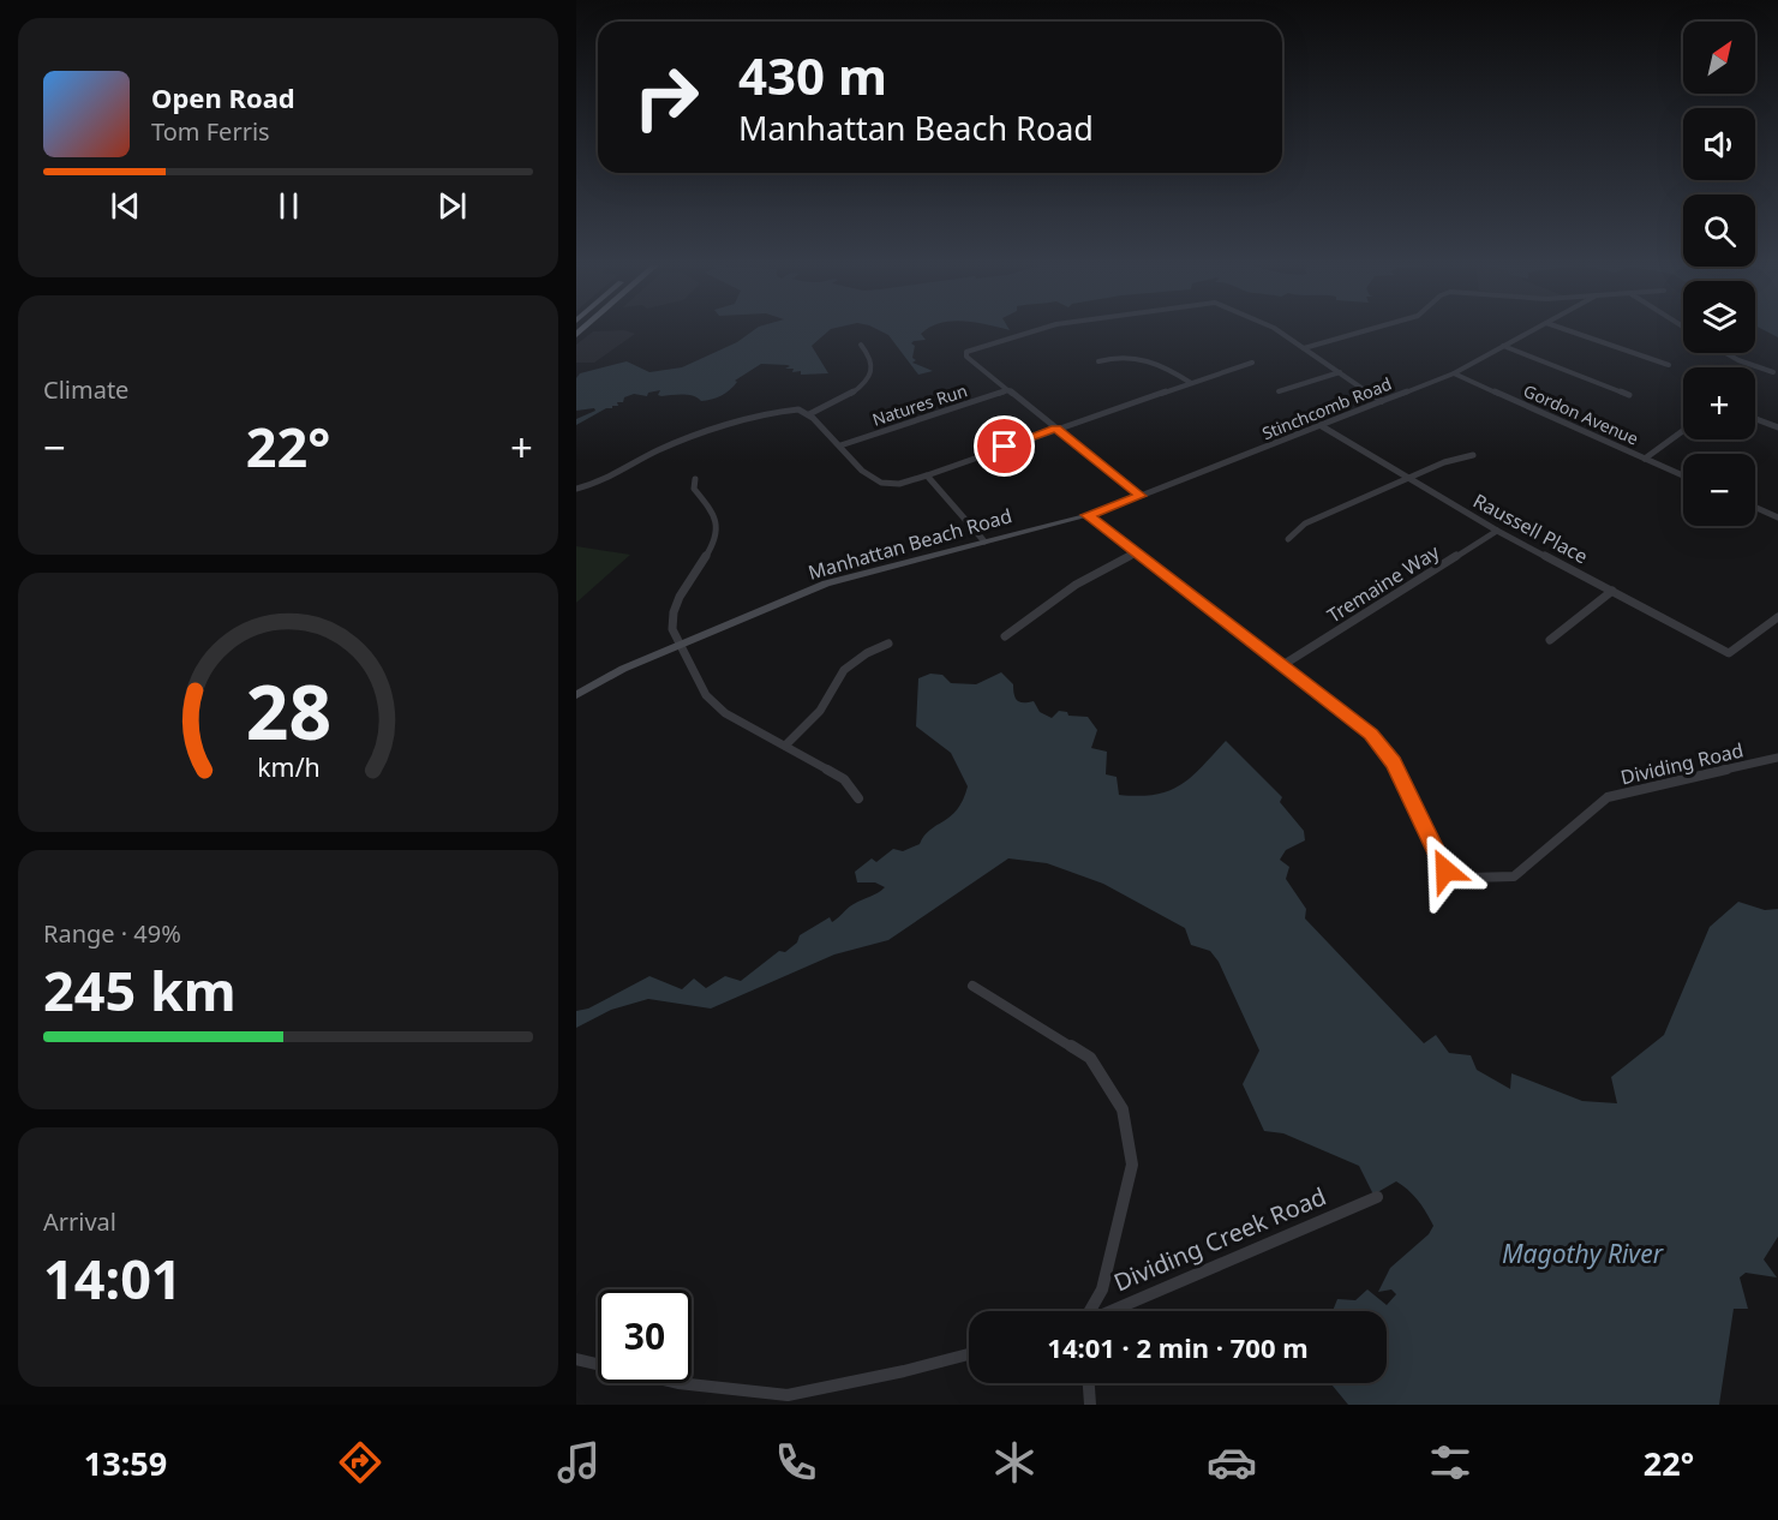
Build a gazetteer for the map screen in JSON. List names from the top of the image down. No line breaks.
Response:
{"streets":{"street":["Natures Run","Stinchcomb Road","Gordon Avenue","Raussell Place","Manhattan Beach Road","Tremaine Way","Dividing Road","Dividing Creek Road"]},"crossings":[["Stinchcomb Road","Gordon Avenue"],["Stinchcomb Road","Raussell Place"],["Stinchcomb Road","Manhattan Beach Road"],["Raussell Place","Tremaine Way"],["Manhattan Beach Road","Dividing Road"],["Tremaine Way","Dividing Road"]],"water":["Magothy River"],"north":"top right","page":{"map_buttons":["+","−"],"turn":["430 m","Manhattan Beach Road"],"song":["Open Road","Tom Ferris"],"tile":["Climate",["Range · 49%","245 km"],["Arrival","14:01"]],"heat":["−","22°","+"],"limit":"30","trip":"14:01 · 2 min · 700 m","tabs":["13:59","22°"],"gauge":["28","km/h"]}}
